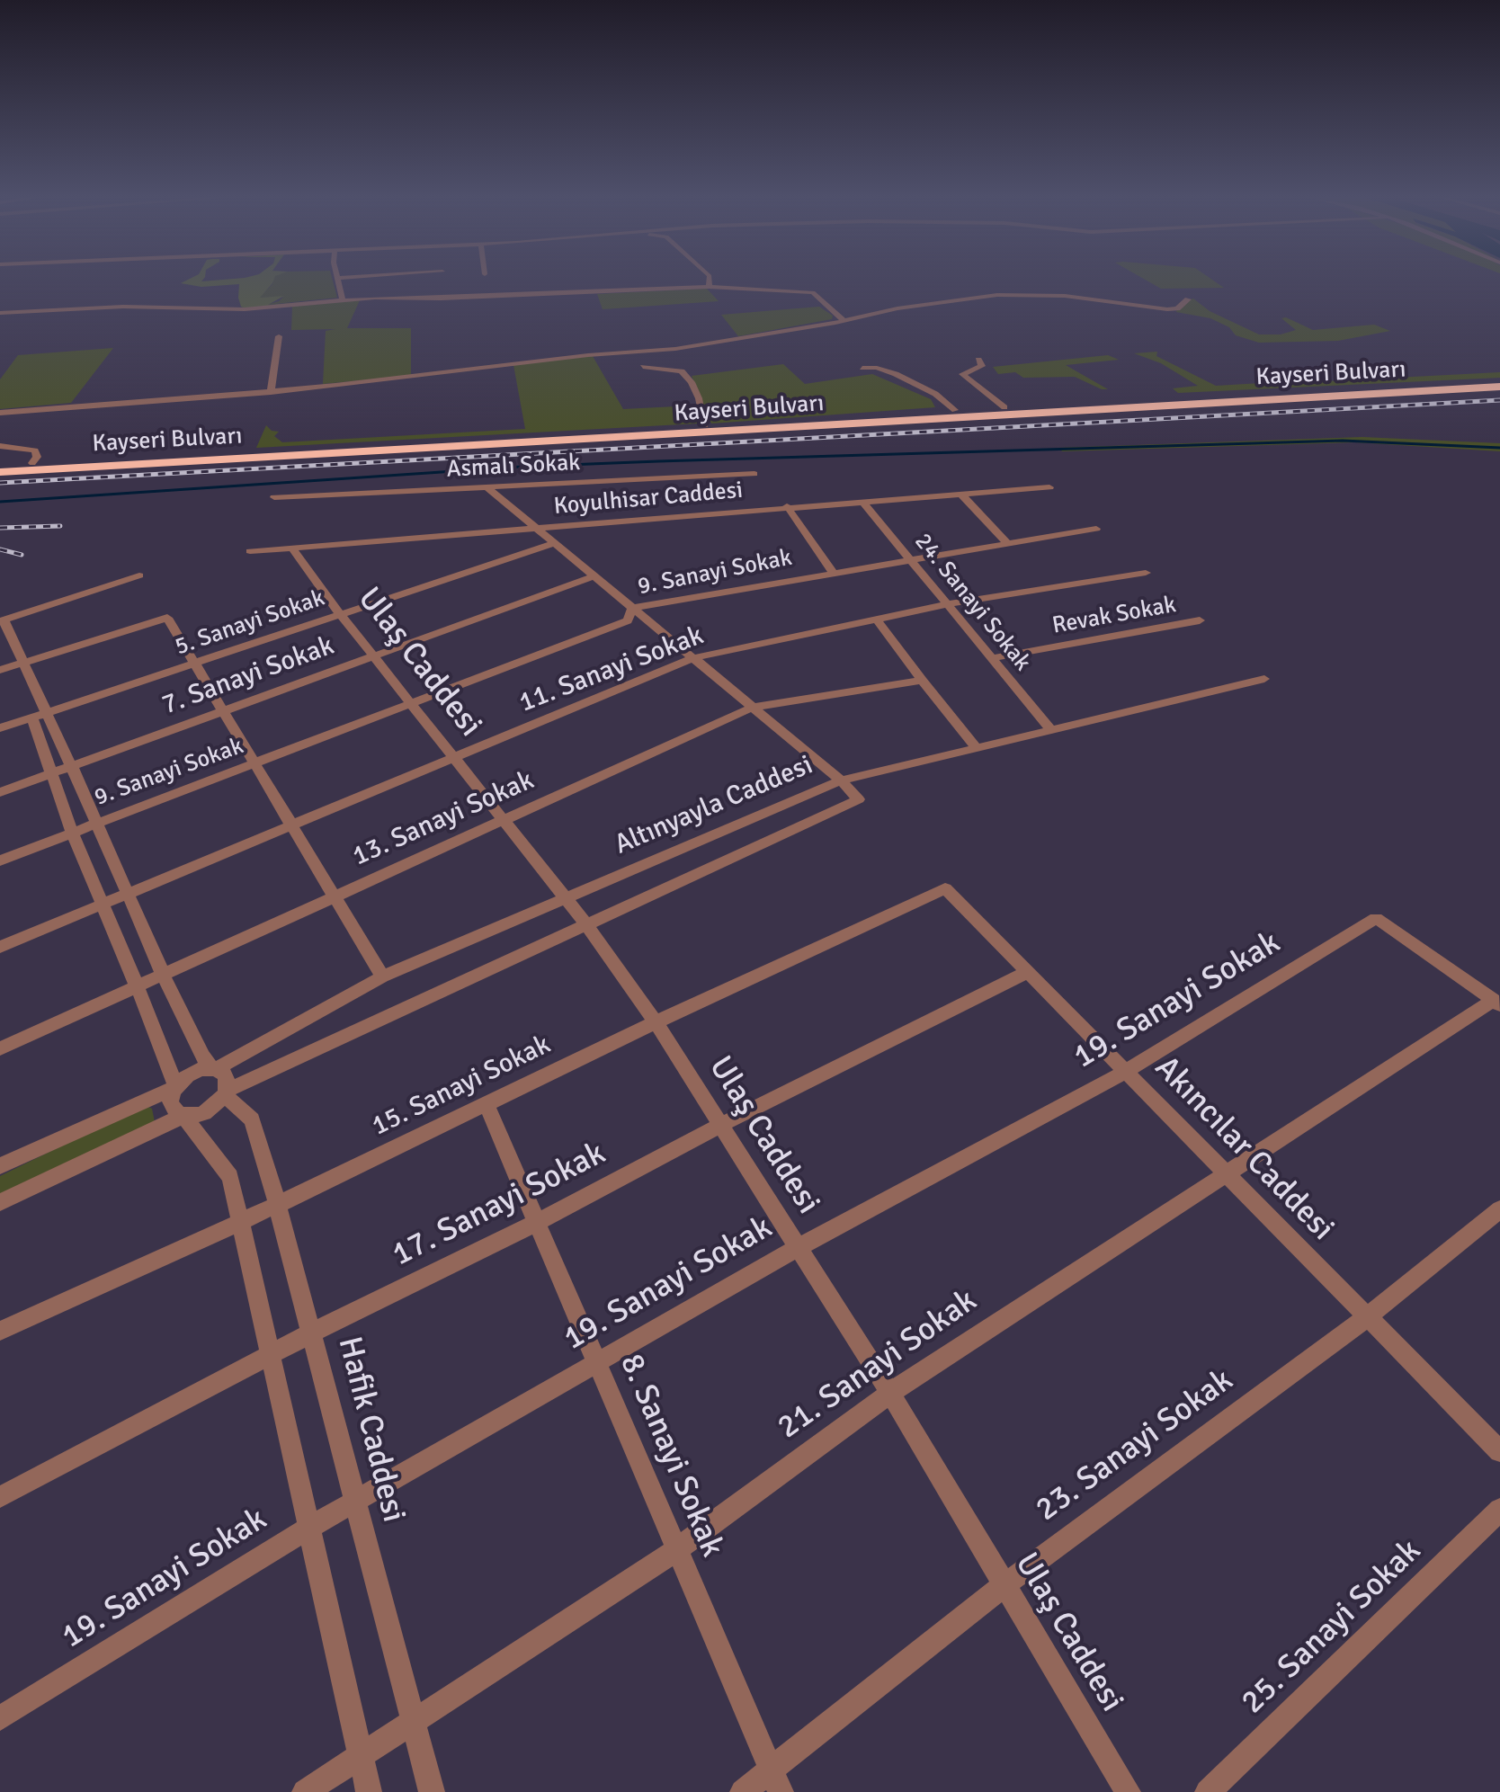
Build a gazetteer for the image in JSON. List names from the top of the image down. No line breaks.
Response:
{"streets":{"highway":["Kayseri Bulvarı"],"street":["Asmalı Sokak","Koyulhisar Caddesi","9. Sanayi Sokak","24. Sanayi Sokak","Revak Sokak","5. Sanayi Sokak","Ulaş Caddesi","11. Sanayi Sokak","7. Sanayi Sokak","Altınyayla Caddesi","13. Sanayi Sokak","19. Sanayi Sokak","15. Sanayi Sokak","Akıncılar Caddesi","17. Sanayi Sokak","21. Sanayi Sokak","Hafik Caddesi","23. Sanayi Sokak","8. Sanayi Sokak","25. Sanayi Sokak"]},"crossings":[["Koyulhisar Caddesi","24. Sanayi Sokak"],["Koyulhisar Caddesi","Ulaş Caddesi"],["9. Sanayi Sokak","24. Sanayi Sokak"],["9. Sanayi Sokak","Ulaş Caddesi"],["24. Sanayi Sokak","Revak Sokak"],["24. Sanayi Sokak","11. Sanayi Sokak"],["24. Sanayi Sokak","Altınyayla Caddesi"],["5. Sanayi Sokak","Ulaş Caddesi"],["Ulaş Caddesi","11. Sanayi Sokak"],["Ulaş Caddesi","7. Sanayi Sokak"],["Ulaş Caddesi","Altınyayla Caddesi"],["Ulaş Caddesi","13. Sanayi Sokak"],["Ulaş Caddesi","19. Sanayi Sokak"],["Ulaş Caddesi","15. Sanayi Sokak"],["Ulaş Caddesi","17. Sanayi Sokak"],["Ulaş Caddesi","21. Sanayi Sokak"],["Ulaş Caddesi","23. Sanayi Sokak"],["Altınyayla Caddesi","Hafik Caddesi"],["19. Sanayi Sokak","Akıncılar Caddesi"],["19. Sanayi Sokak","21. Sanayi Sokak"],["19. Sanayi Sokak","Hafik Caddesi"],["19. Sanayi Sokak","8. Sanayi Sokak"],["15. Sanayi Sokak","Akıncılar Caddesi"],["15. Sanayi Sokak","Hafik Caddesi"],["15. Sanayi Sokak","8. Sanayi Sokak"],["Akıncılar Caddesi","17. Sanayi Sokak"],["Akıncılar Caddesi","21. Sanayi Sokak"],["Akıncılar Caddesi","23. Sanayi Sokak"],["17. Sanayi Sokak","Hafik Caddesi"],["17. Sanayi Sokak","8. Sanayi Sokak"],["21. Sanayi Sokak","Hafik Caddesi"],["21. Sanayi Sokak","8. Sanayi Sokak"],["23. Sanayi Sokak","8. Sanayi Sokak"]]}
